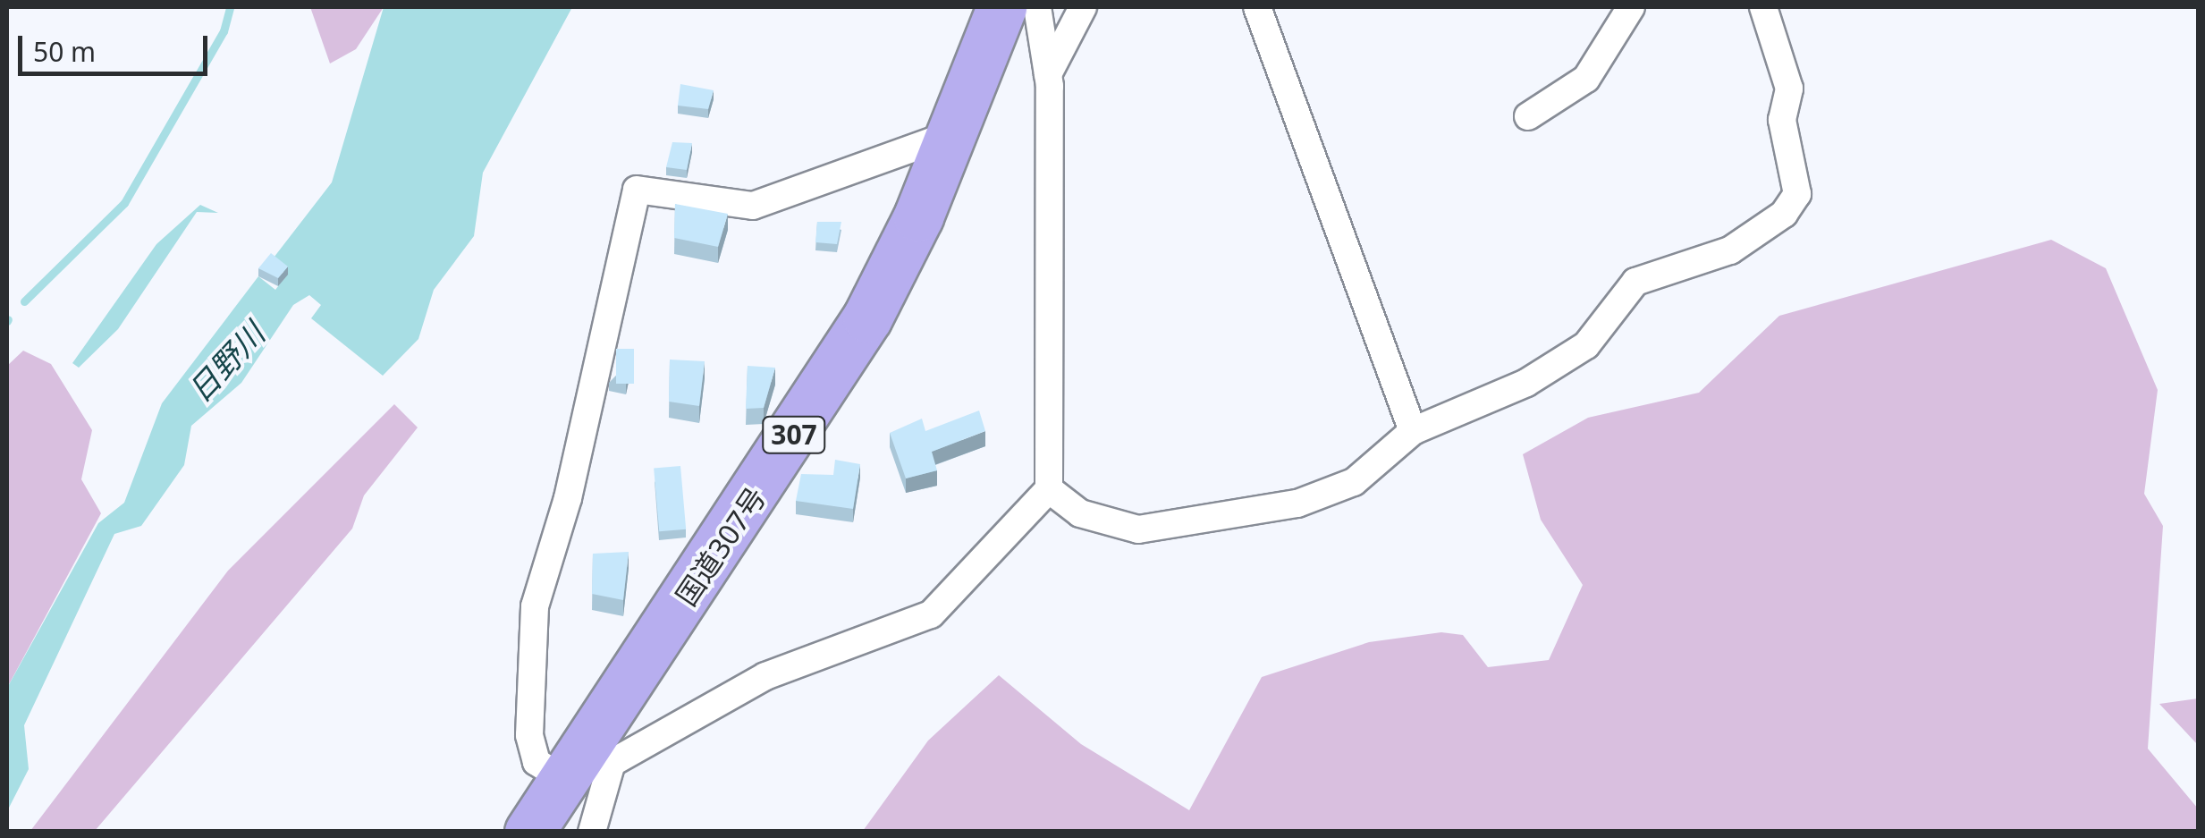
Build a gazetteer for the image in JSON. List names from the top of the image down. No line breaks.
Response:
{"streets":{"highway":["307","国道307号"]},"water":["日野川"],"scale_bar":"50 m"}
